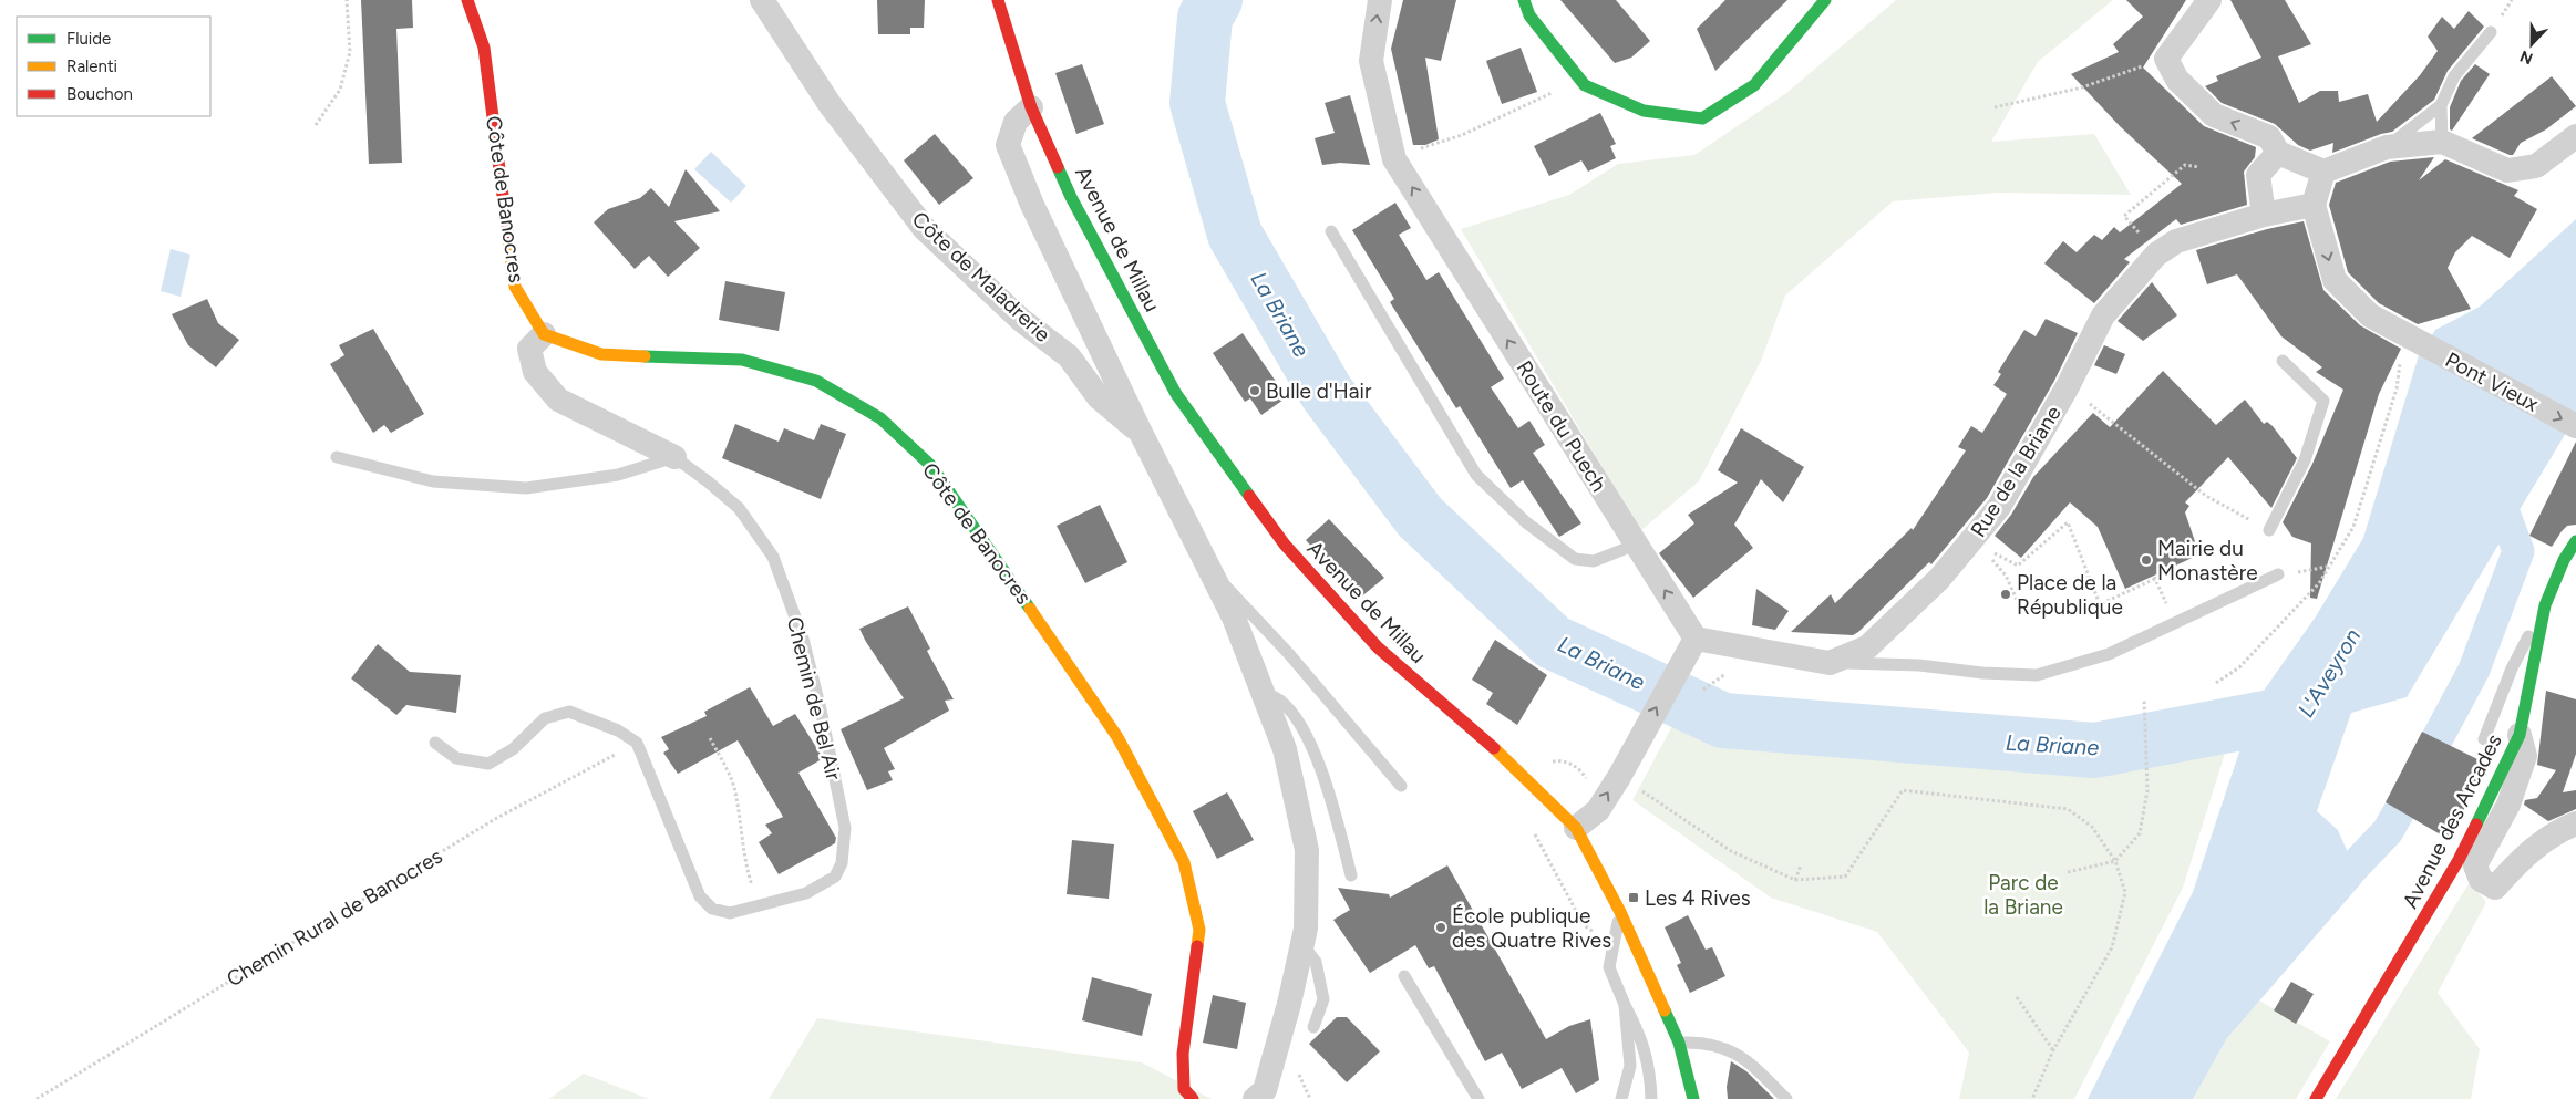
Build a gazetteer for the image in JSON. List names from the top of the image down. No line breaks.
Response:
{"streets":{"street":["Côte de Banocres","Avenue de Millau","Côte de Maladrerie","Pont Vieux","Route du Puech","Rue de la Briane","Chemin de Bel Air","Avenue des Arcades"],"path":["Chemin Rural de Banocres"]},"crossings":[["Côte de Banocres","Chemin de Bel Air"],["Pont Vieux","Rue de la Briane"],["Chemin de Bel Air","Chemin Rural de Banocres"]],"one_way":["Pont Vieux","Route du Puech"],"water":["La Briane","L'Aveyron"],"parks":["Parc de la Briane"],"places":{"other":["Bulle d'Hair","Mairie du Monastère","Place de la République","École publique des Quatre Rives"],"transit":["Les 4 Rives"]},"legend":["Fluide","Ralenti","Bouchon"],"north":"bottom"}
